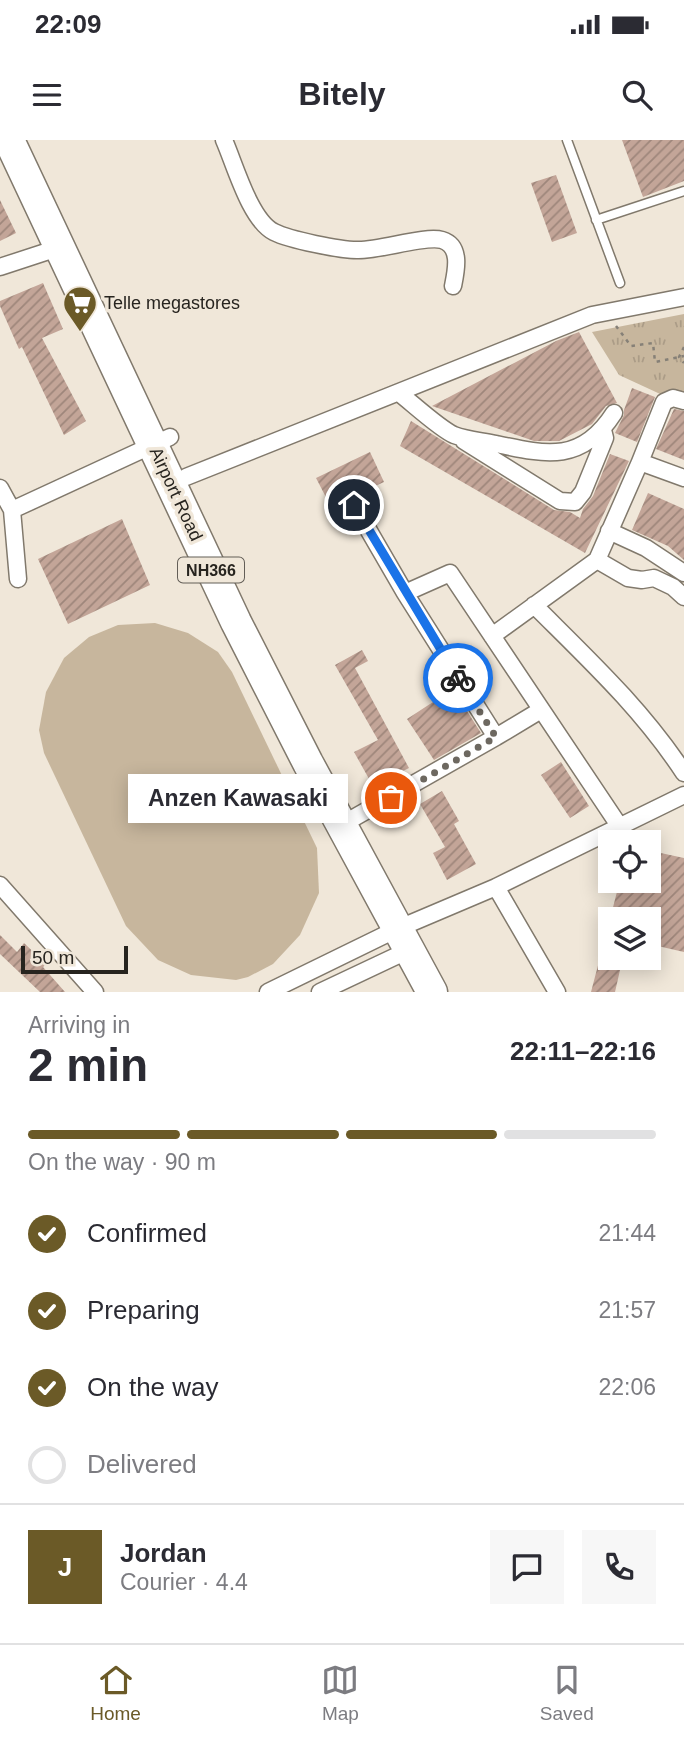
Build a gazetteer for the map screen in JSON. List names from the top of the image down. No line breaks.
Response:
{"streets":{"highway":["Airport Road","NH366"]},"places":{"supermarket":["Telle megastores"],"other":["Anzen Kawasaki"]},"scale_bar":"50 m","page":{"status":"22:09","header":"Bitely","bubble":"Anzen Kawasaki","scale":"50 m","heading":["2 min","Arriving in","22:11–22:16"],"panel":["Jordan","Courier · 4.4"],"bar":"On the way · 90 m","list":[["Confirmed","21:44"],["Preparing","21:57"],["On the way","22:06"],"Delivered"],"round":"J","tabs":["Home","Map","Saved"]}}
